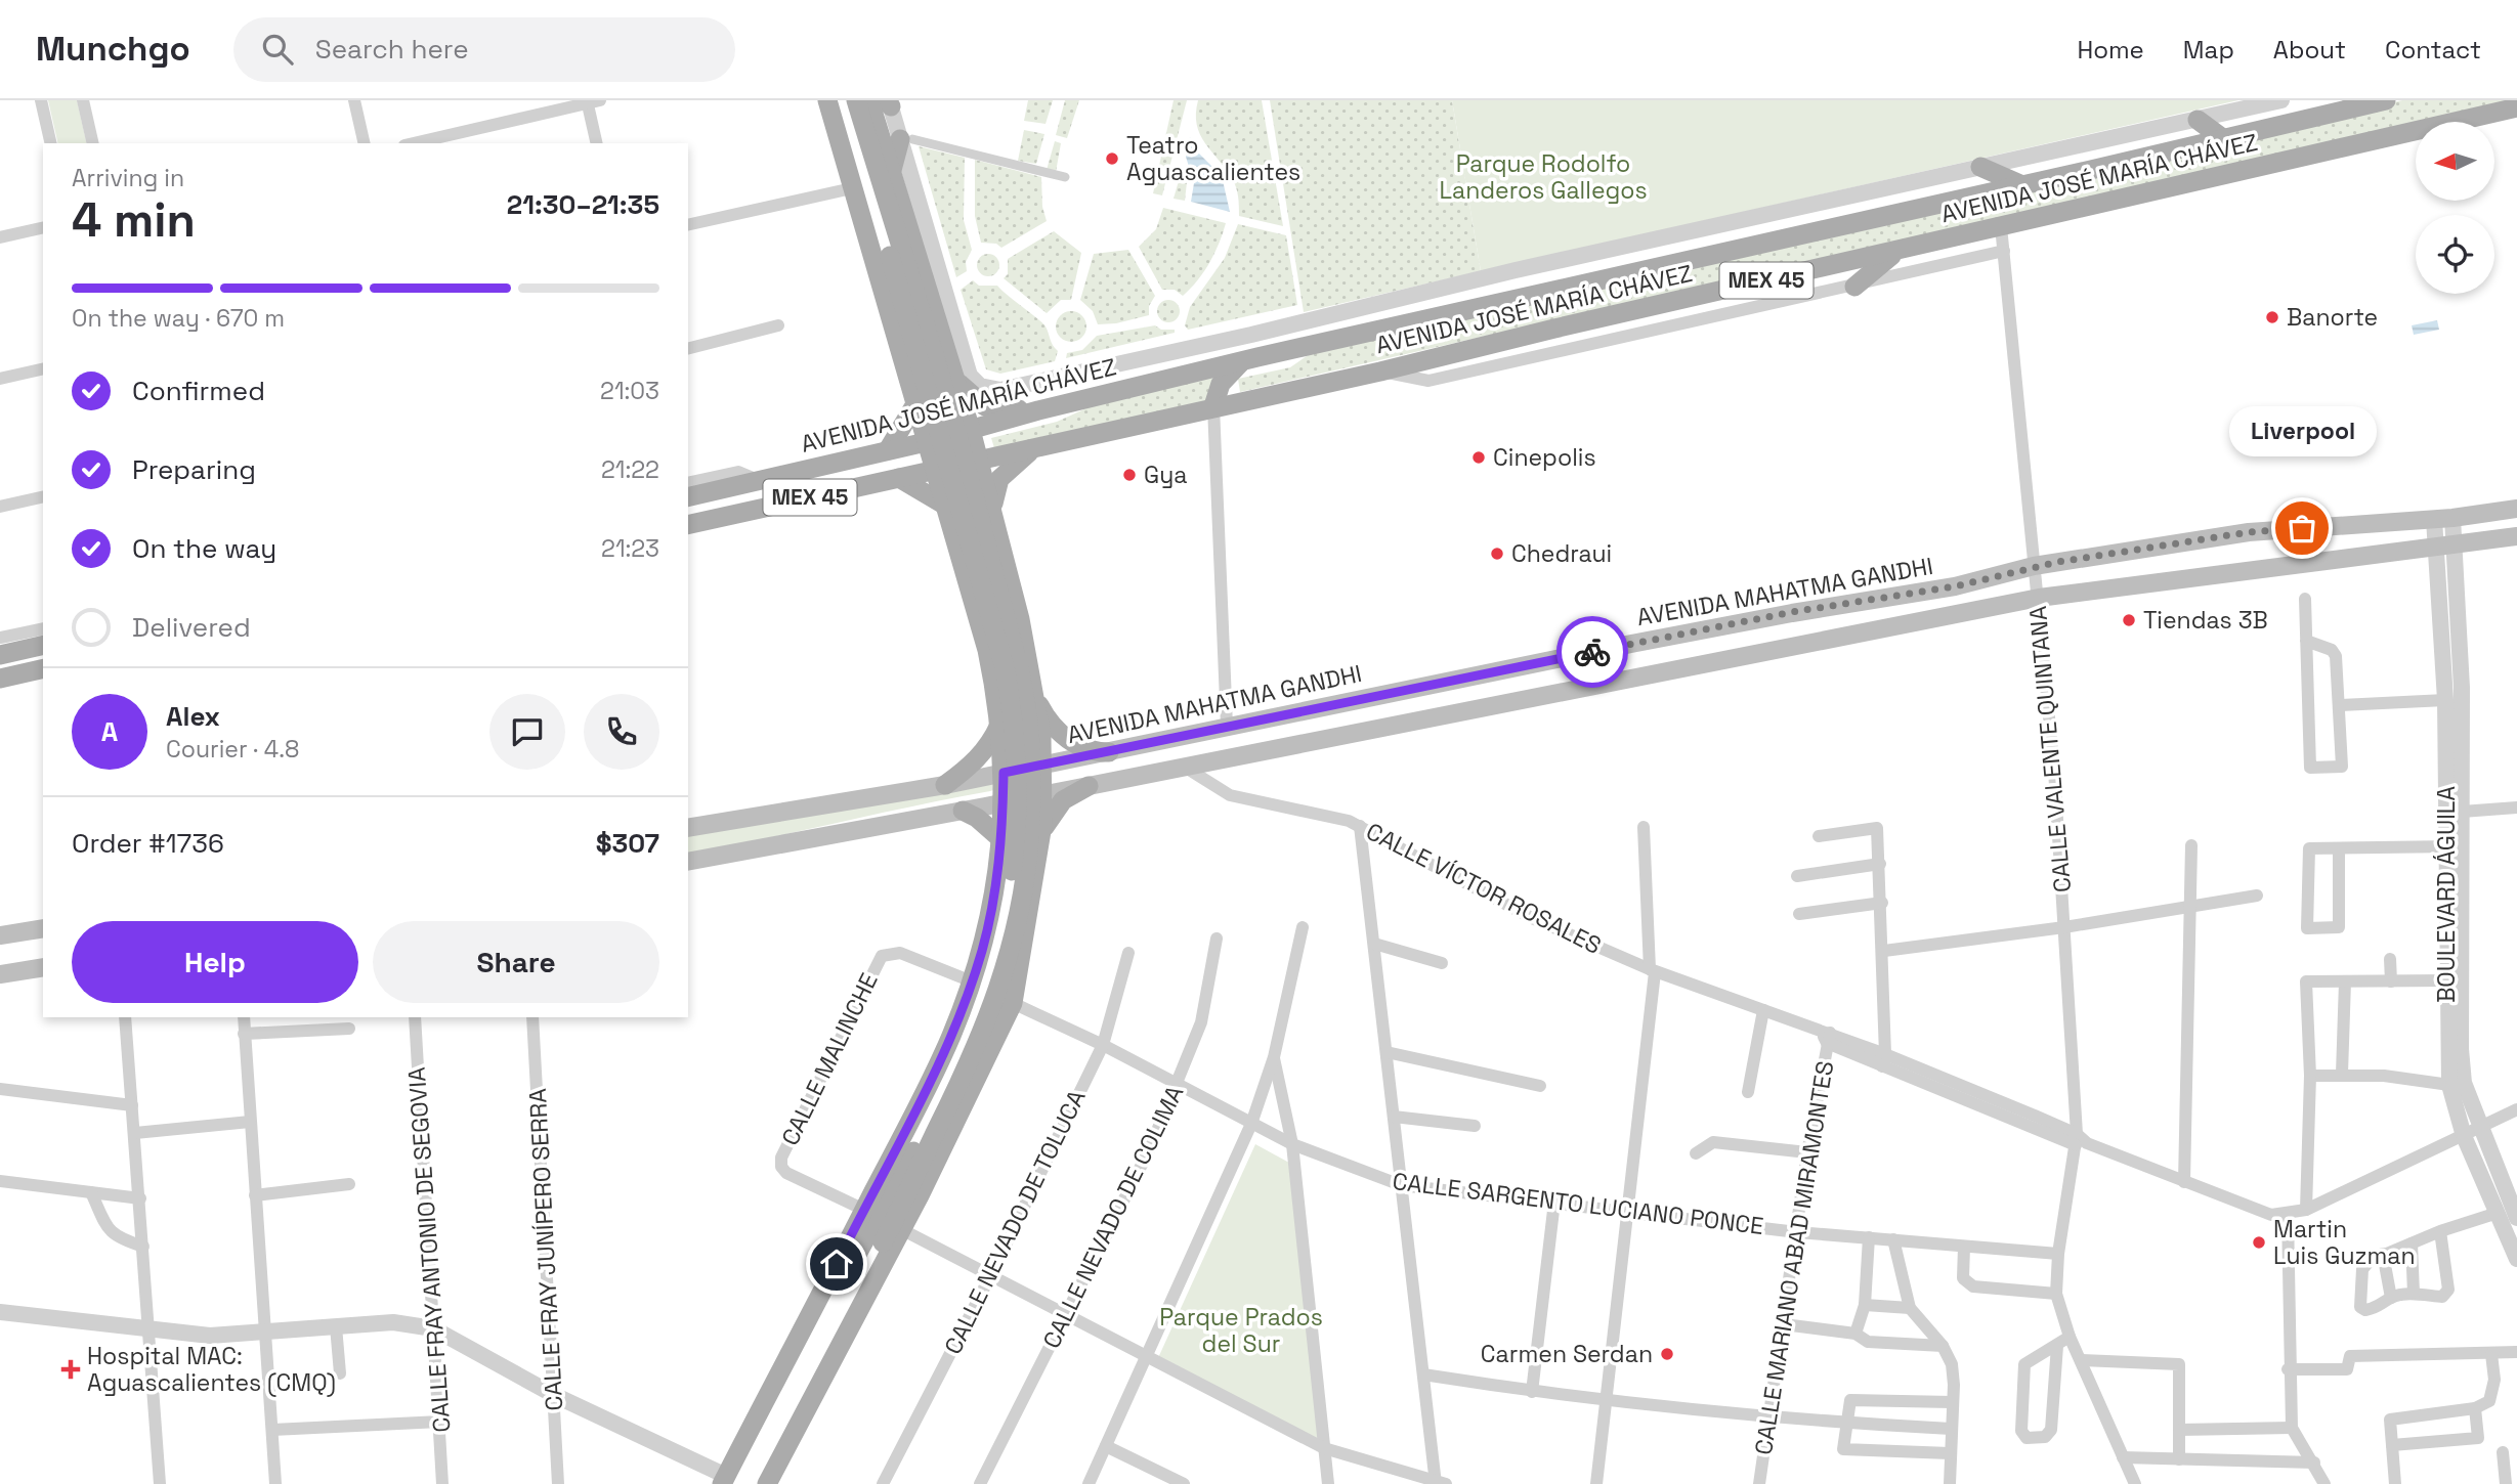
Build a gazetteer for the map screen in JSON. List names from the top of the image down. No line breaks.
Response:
{"streets":{"main road":["AVENIDA JOSÉ MARÍA CHÁVEZ","MEX 45","AVENIDA MAHATMA GANDHI"],"street":["CALLE VALENTE QUINTANA","CALLE VÍCTOR ROSALES","BOULEVARD ÁGUILA","CALLE MALINCHE","CALLE SARGENTO LUCIANO PONCE","CALLE NEVADO DE COLIMA","CALLE NEVADO DE TOLUCA","CALLE FRAY ANTONIO DE SEGOVIA","CALLE FRAY JUNÍPERO SERRA","CALLE MARIANO ABAD MIRAMONTES"]},"crossings":[["AVENIDA JOSÉ MARÍA CHÁVEZ","CALLE VALENTE QUINTANA"],["AVENIDA MAHATMA GANDHI","CALLE VALENTE QUINTANA"],["AVENIDA MAHATMA GANDHI","BOULEVARD ÁGUILA"],["CALLE VALENTE QUINTANA","CALLE VÍCTOR ROSALES"],["CALLE VALENTE QUINTANA","CALLE SARGENTO LUCIANO PONCE"],["CALLE VÍCTOR ROSALES","CALLE MARIANO ABAD MIRAMONTES"],["CALLE SARGENTO LUCIANO PONCE","CALLE NEVADO DE COLIMA"],["CALLE SARGENTO LUCIANO PONCE","CALLE NEVADO DE TOLUCA"],["CALLE SARGENTO LUCIANO PONCE","CALLE MARIANO ABAD MIRAMONTES"]],"parks":["Parque Rodolfo Landeros Gallegos","Parque Prados del Sur"],"places":{"other":["Teatro Aguascalientes","Banorte","Cinepolis","Gya","Liverpool","Chedraui","Tiendas 3B","Martin Luis Guzman","Carmen Serdan"],"health":["Hospital MAC: Aguascalientes (CMQ)"]},"north":"left","page":{"header":"Munchgo","search":"Search here","nav":["Home","Map","About","Contact"],"heading":["4 min","Arriving in","21:30–21:35"],"panel":["Alex","Courier · 4.8","Order #1736","$307"],"bar":"On the way · 670 m","list":[["Confirmed","21:03"],["Preparing","21:22"],["On the way","21:23"],"Delivered"],"bubble":"Liverpool","round":"A","buttons":["Help","Share"]}}
